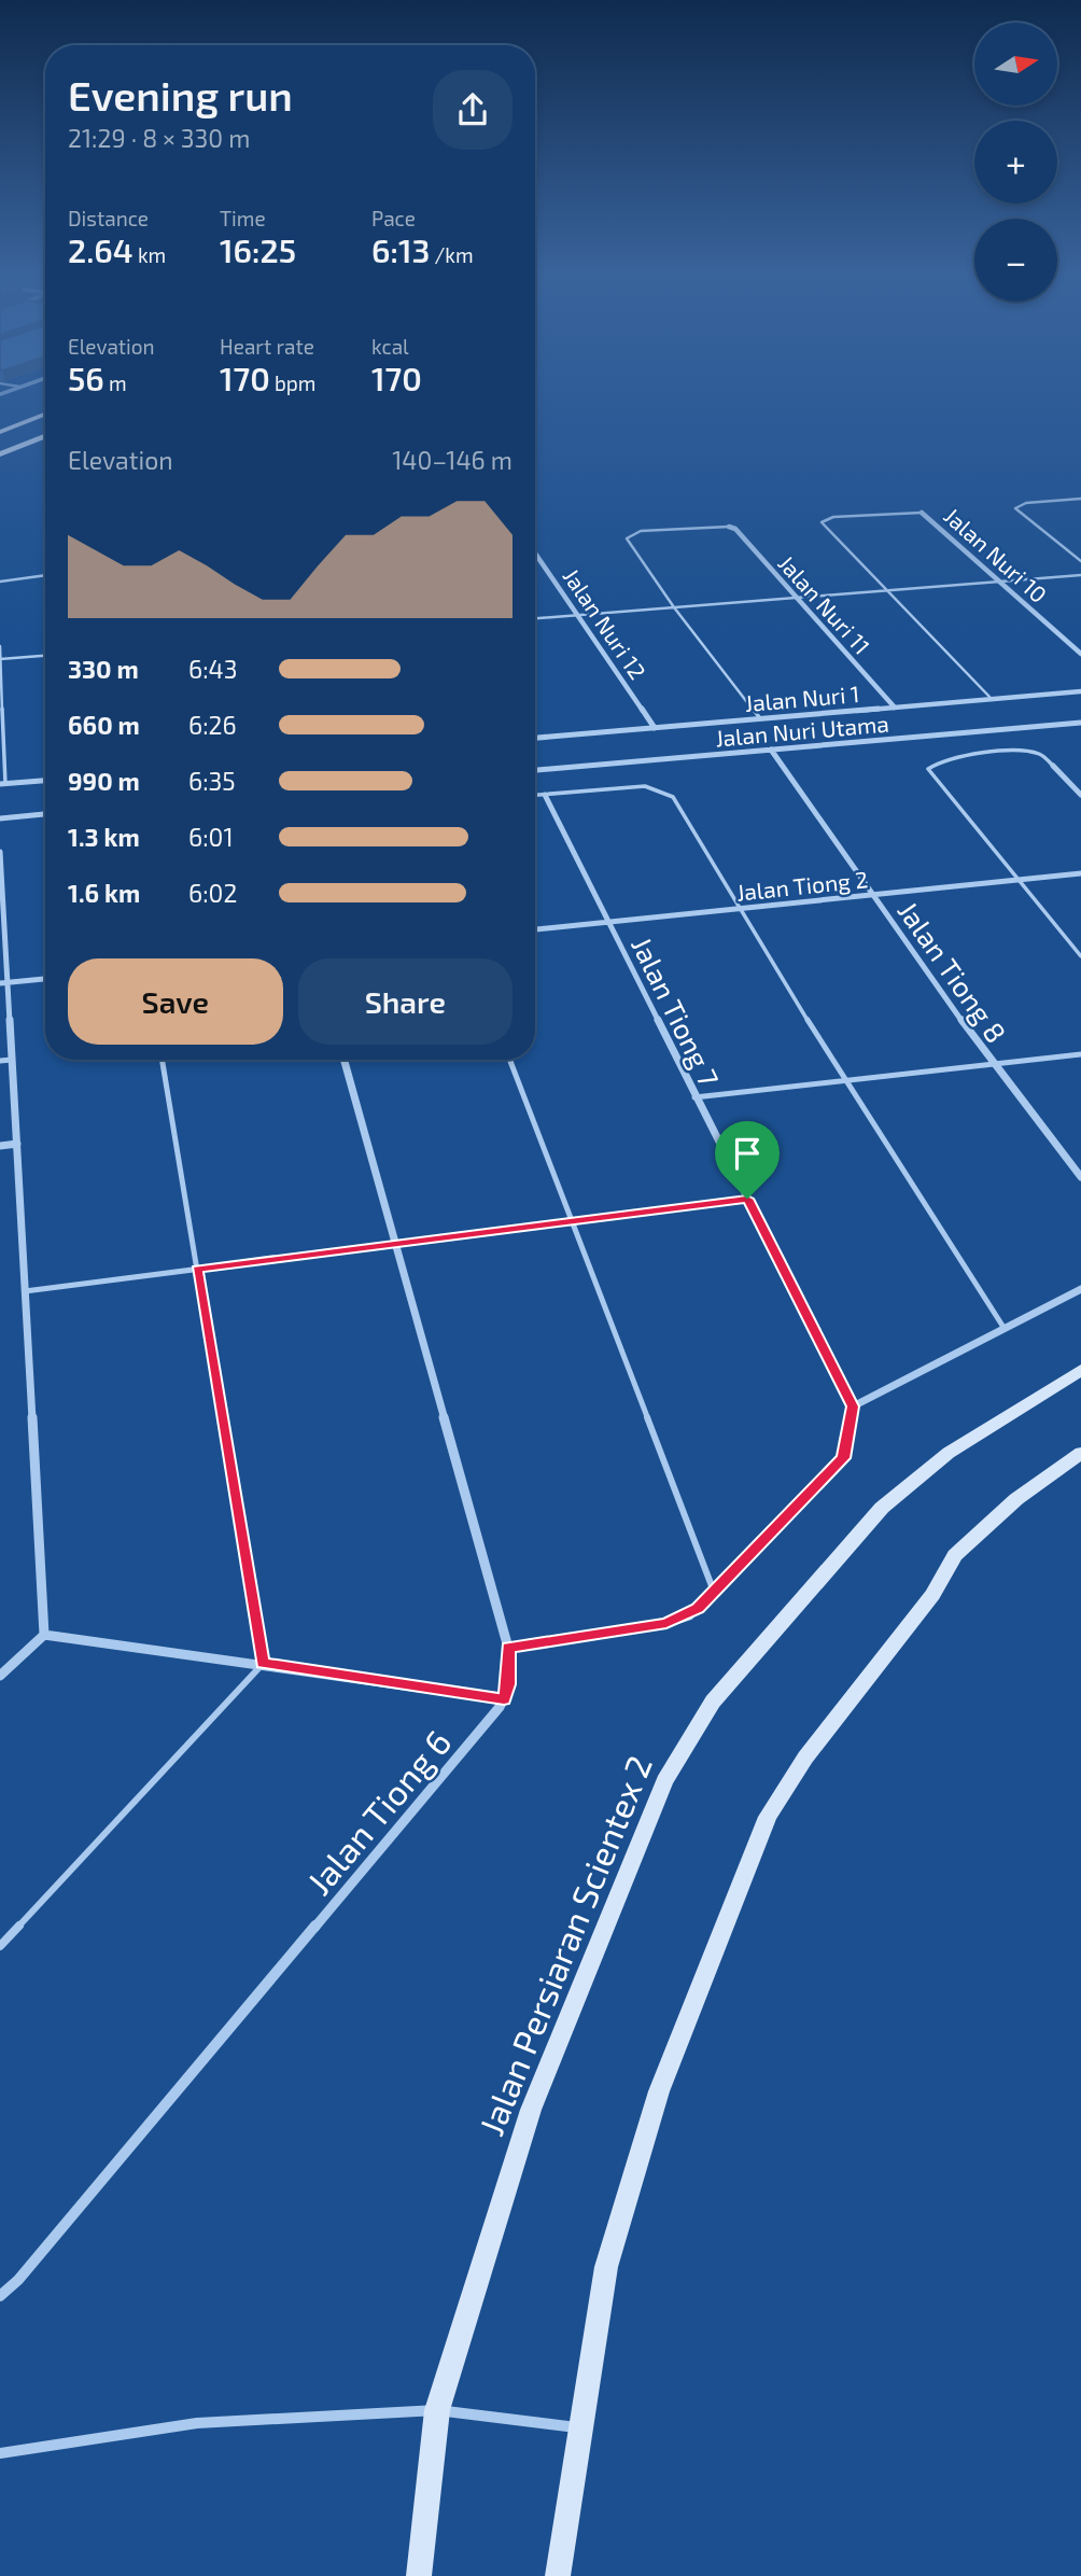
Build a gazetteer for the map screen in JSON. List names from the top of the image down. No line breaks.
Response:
{"streets":{"street":["Jalan Nuri 10","Jalan Nuri 11","Jalan Nuri 12","Jalan Nuri 1","Jalan Nuri Utama","Jalan Tiong 2","Jalan Tiong 8","Jalan Tiong 7","Jalan Tiong 6","Jalan Persiaran Scientex 2"]},"crossings":[["Jalan Nuri 11","Jalan Nuri 1"],["Jalan Nuri 12","Jalan Nuri 1"],["Jalan Nuri Utama","Jalan Tiong 8"],["Jalan Tiong 2","Jalan Tiong 8"],["Jalan Tiong 2","Jalan Tiong 7"]],"north":"right","page":{"map_buttons":["+","−"],"heading":["Evening run","21:29 · 8 × 330 m"],"stats":[["Distance","2.64 km"],["Time","16:25"],["Pace","6:13 /km"],["Elevation","56 m"],["Heart rate","170 bpm"],["kcal","170"]],"chart":["Elevation","140–146 m"],"list":[{"name":"330 m","note":"6:43"},{"name":"660 m","note":"6:26"},{"name":"990 m","note":"6:35"},{"name":"1.3 km","note":"6:01"},{"name":"1.6 km","note":"6:02"}],"buttons":["Save","Share"]}}
